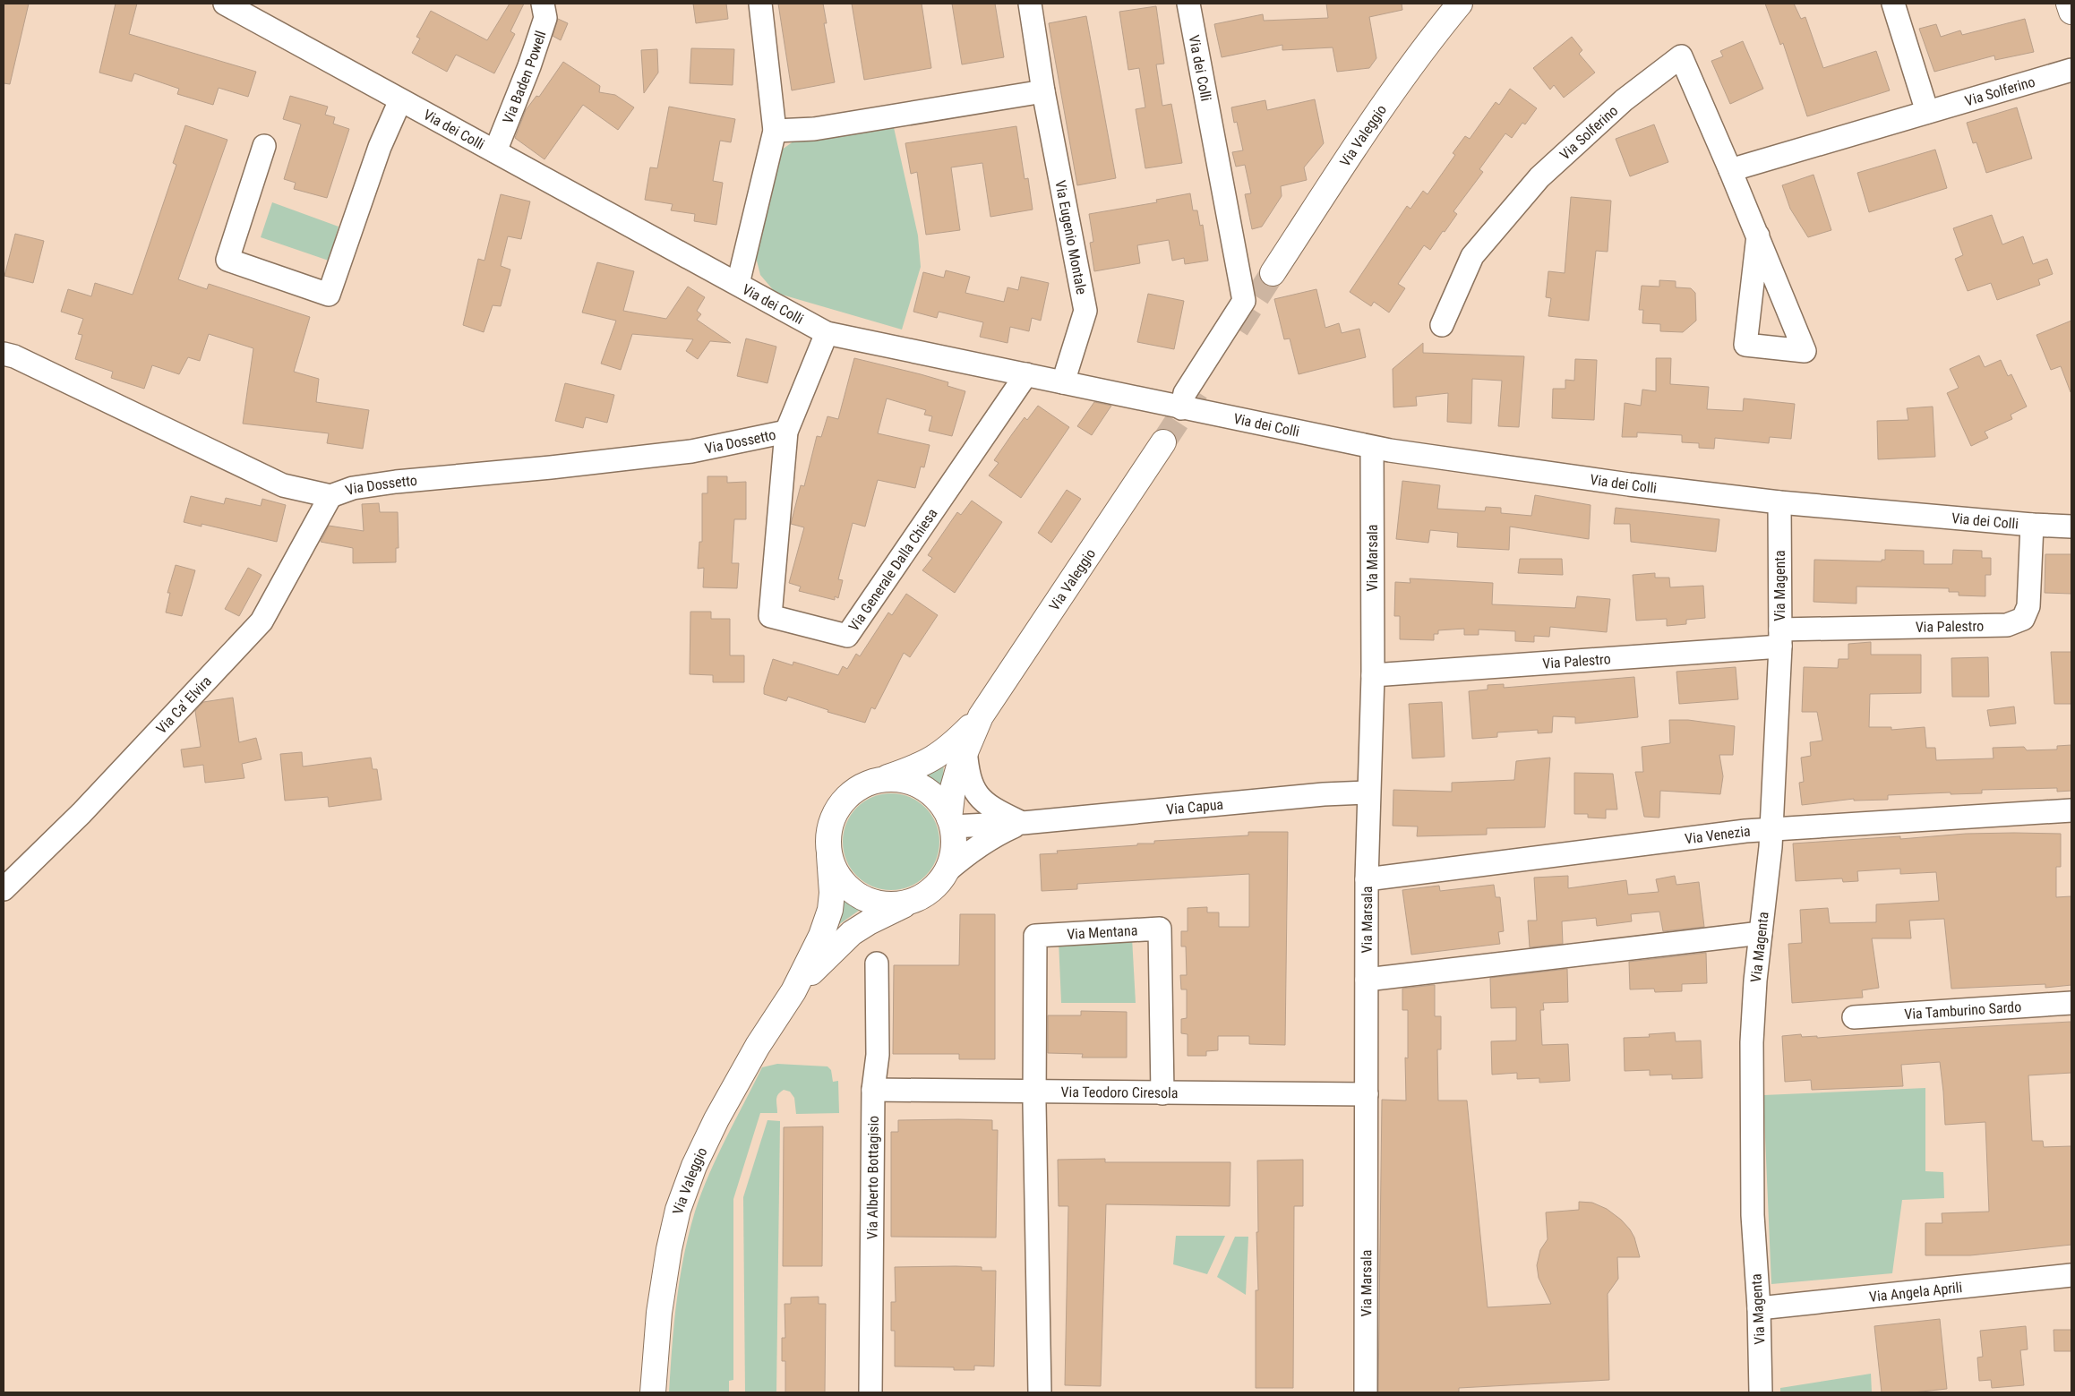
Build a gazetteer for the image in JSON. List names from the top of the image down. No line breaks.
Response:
{"streets":{"main road":["Via Valeggio"],"street":["Via dei Colli","Via Baden Powell","Via Solferino","Via Eugenio Montale","Via Dossetto","Via Marsala","Via Generale Dalla Chiesa","Via Magenta","Via Palestro","Via Ca' Elvira","Via Capua","Via Venezia","Via Mentana","Via Tamburino Sardo","Via Teodoro Ciresola","Via Alberto Bottagisio","Via Angela Aprili"]},"crossings":[["Via dei Colli","Via Baden Powell"],["Via dei Colli","Via Eugenio Montale"],["Via dei Colli","Via Marsala"],["Via dei Colli","Via Generale Dalla Chiesa"],["Via dei Colli","Via Magenta"],["Via dei Colli","Via Palestro"],["Via Valeggio","Via Capua"],["Via Dossetto","Via Generale Dalla Chiesa"],["Via Dossetto","Via Ca' Elvira"],["Via Marsala","Via Palestro"],["Via Marsala","Via Capua"],["Via Marsala","Via Venezia"],["Via Marsala","Via Teodoro Ciresola"],["Via Magenta","Via Palestro"],["Via Magenta","Via Venezia"],["Via Magenta","Via Angela Aprili"],["Via Mentana","Via Teodoro Ciresola"],["Via Teodoro Ciresola","Via Alberto Bottagisio"]]}
